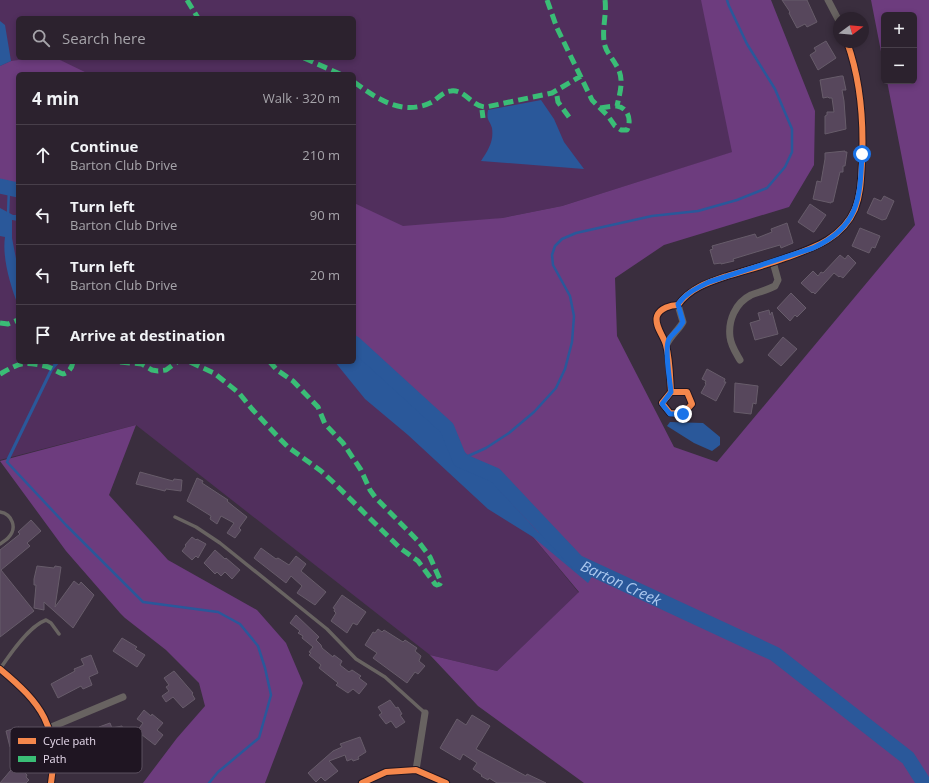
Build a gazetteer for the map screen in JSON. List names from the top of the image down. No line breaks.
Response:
{"water":["Barton Creek"],"legend":["Cycle path","Path"],"north":"right","page":{"map_buttons":["+","−"],"search":"Search here","heading":["4 min","Walk · 320 m"],"list":[["Continue","Barton Club Drive","210 m"],["Turn left","Barton Club Drive","90 m"],["Turn left","Barton Club Drive","20 m"],"Arrive at destination"]}}
